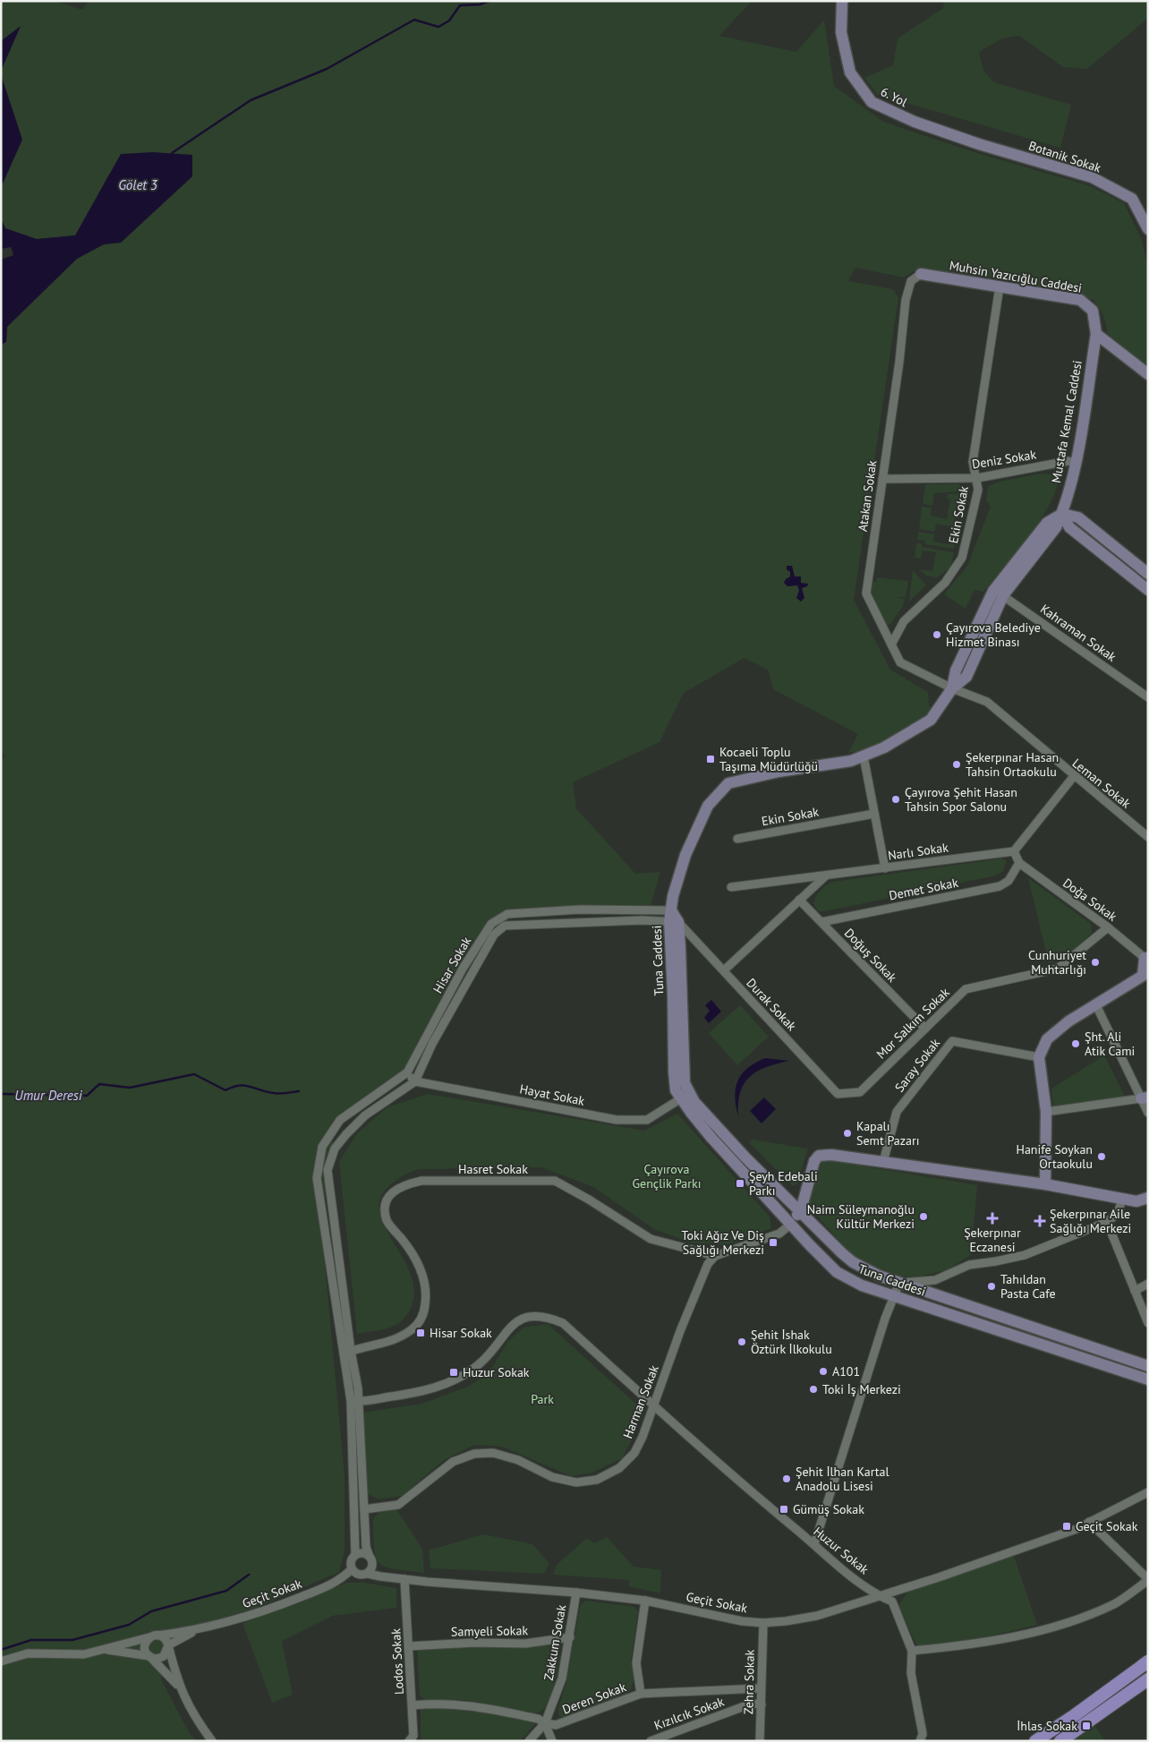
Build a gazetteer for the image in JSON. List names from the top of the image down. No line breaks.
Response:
{"streets":{"street":["6. Yol","Botanik Sokak","Muhsin Yazıcığlu Caddesi","Mustafa Kemal Caddesi","Deniz Sokak","Atakan Sokak","Ekin Sokak","Kahraman Sokak","Leman Sokak","Narlı Sokak","Demet Sokak","Doğa Sokak","Doğuş Sokak","Tuna Caddesi","Hisar Sokak","Durak Sokak","Mor Salkım Sokak","Saray Sokak","Hayat Sokak","Hasret Sokak","Harman Sokak","Huzur Sokak","Geçit Sokak","Samyeli Sokak","Zakkum Sokak","Lodos Sokak","Zehra Sokak","Deren Sokak","Kızılcık Sokak"]},"crossings":[["6. Yol","Botanik Sokak"],["Muhsin Yazıcığlu Caddesi","Mustafa Kemal Caddesi"],["Muhsin Yazıcığlu Caddesi","Atakan Sokak"],["Muhsin Yazıcığlu Caddesi","Ekin Sokak"],["Mustafa Kemal Caddesi","Deniz Sokak"],["Mustafa Kemal Caddesi","Atakan Sokak"],["Mustafa Kemal Caddesi","Kahraman Sokak"],["Mustafa Kemal Caddesi","Leman Sokak"],["Mustafa Kemal Caddesi","Tuna Caddesi"],["Mustafa Kemal Caddesi","Hisar Sokak"],["Mustafa Kemal Caddesi","Durak Sokak"],["Deniz Sokak","Atakan Sokak"],["Deniz Sokak","Ekin Sokak"],["Atakan Sokak","Ekin Sokak"],["Atakan Sokak","Leman Sokak"],["Demet Sokak","Doğa Sokak"],["Demet Sokak","Doğuş Sokak"],["Doğa Sokak","Mor Salkım Sokak"],["Doğuş Sokak","Mor Salkım Sokak"],["Tuna Caddesi","Hisar Sokak"],["Tuna Caddesi","Durak Sokak"],["Tuna Caddesi","Hayat Sokak"],["Hisar Sokak","Durak Sokak"],["Hisar Sokak","Hayat Sokak"],["Hisar Sokak","Hasret Sokak"],["Hisar Sokak","Harman Sokak"],["Hisar Sokak","Huzur Sokak"],["Hisar Sokak","Geçit Sokak"],["Durak Sokak","Mor Salkım Sokak"],["Hasret Sokak","Harman Sokak"],["Harman Sokak","Huzur Sokak"],["Huzur Sokak","Geçit Sokak"],["Geçit Sokak","Zakkum Sokak"],["Geçit Sokak","Lodos Sokak"],["Geçit Sokak","Zehra Sokak"],["Samyeli Sokak","Zakkum Sokak"],["Samyeli Sokak","Lodos Sokak"],["Zakkum Sokak","Deren Sokak"],["Lodos Sokak","Deren Sokak"],["Zehra Sokak","Deren Sokak"],["Zehra Sokak","Kızılcık Sokak"]],"water":["Gölet 3","Umur Deresi"],"parks":["Çayırova Gençlik Parkı","Park"],"places":{"other":["Çayırova Belediye Hizmet Binası","Şekerpınar Hasan Tahsin Ortaokulu","Çayırova Şehit Hasan Tahsin Spor Salonu","Cunhuriyet Muhtarlığı","Şht. Ali Atik Cami","Kapalı Semt Pazarı","Hanife Soykan Ortaokulu","Naim Süleymanoğlu Kültür Merkezi","Tahıldan Pasta Cafe","Şehit İshak Öztürk İlkokulu","A101","Toki İş Merkezi","Şehit İlhan Kartal Anadolu Lisesi"],"transit":["Kocaeli Toplu Taşıma Müdürlüğü","Şeyh Edebali Parkı","Toki Ağız Ve Diş Sağlığı Merkezi","Hisar Sokak","Huzur Sokak","Gümüş Sokak","Geçit Sokak","İhlas Sokak"],"health":["Şekerpınar Eczanesi","Şekerpınar Aile Sağlığı Merkezi"]}}
